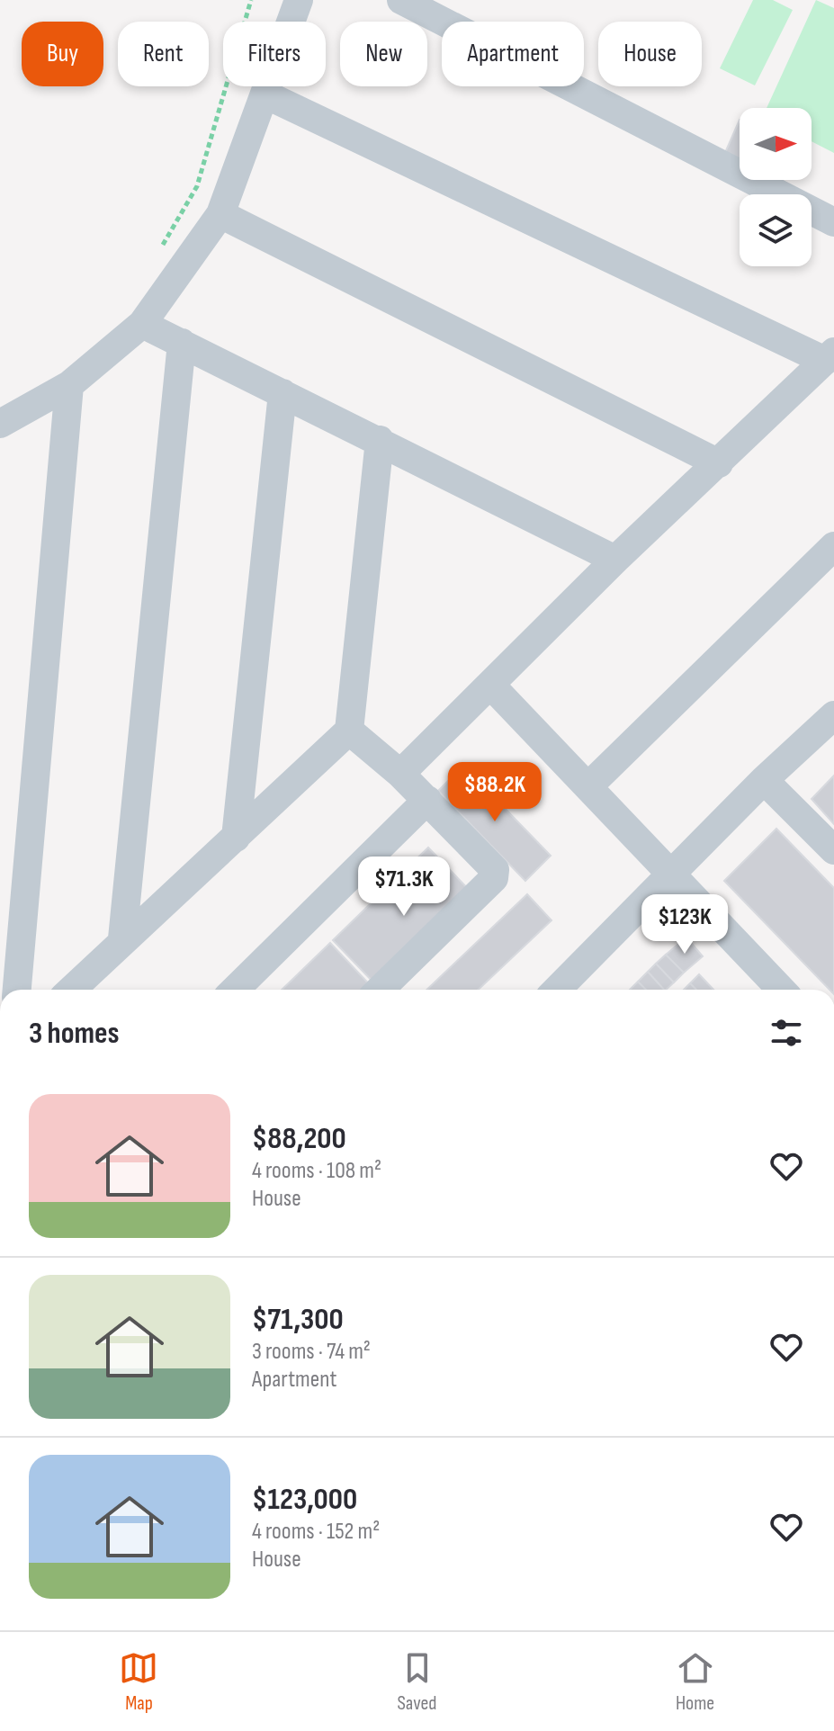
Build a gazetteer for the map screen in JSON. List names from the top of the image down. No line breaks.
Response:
{"north":"right","page":{"chip":["Buy","Rent","Filters","New","Apartment","House"],"price":["$88.2K","$71.3K","$123K"],"heading":"3 homes","list":[{"name":"$88,200","note":"4 rooms · 108 m² · House"},{"name":"$71,300","note":"3 rooms · 74 m² · Apartment"},{"name":"$123,000","note":"4 rooms · 152 m² · House"}],"tabs":["Map","Saved","Home"]}}
